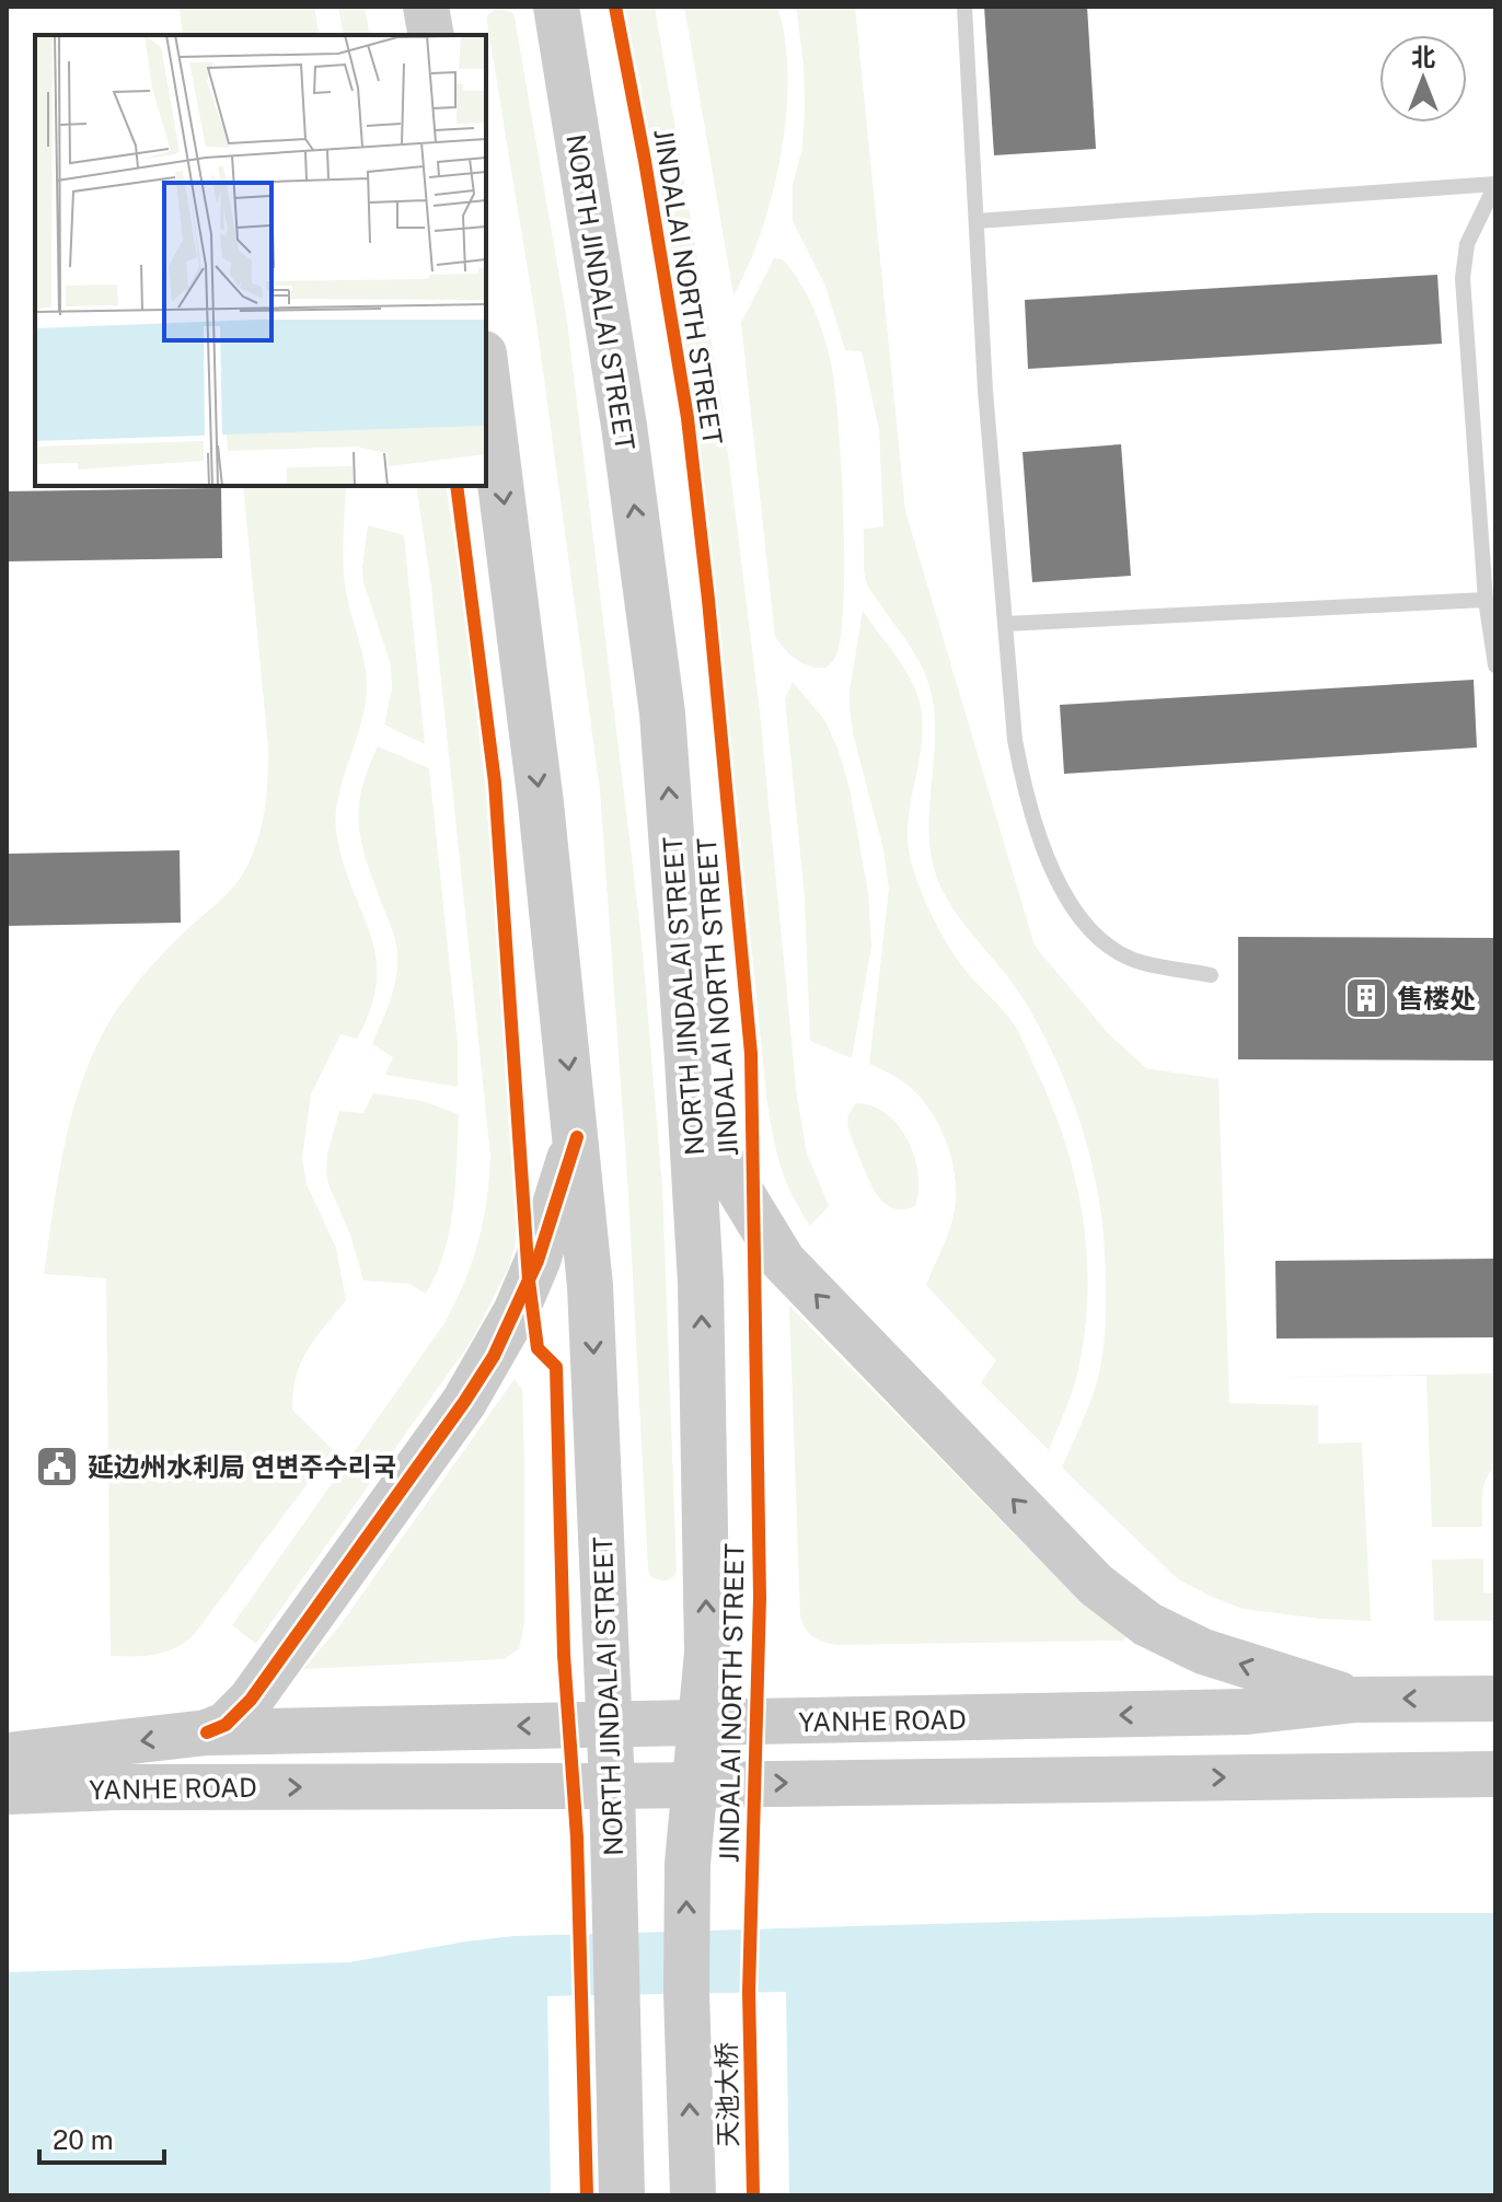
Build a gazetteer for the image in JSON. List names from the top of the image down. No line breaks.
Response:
{"streets":{"main road":["NORTH JINDALAI STREET","YANHE ROAD"],"cycle path":["JINDALAI NORTH STREET"]},"crossings":[["NORTH JINDALAI STREET","YANHE ROAD"]],"places":{"building":["售楼处"],"public building":["延边州水利局 연변주수리국"]},"scale_bar":"20 m","north":"top"}
